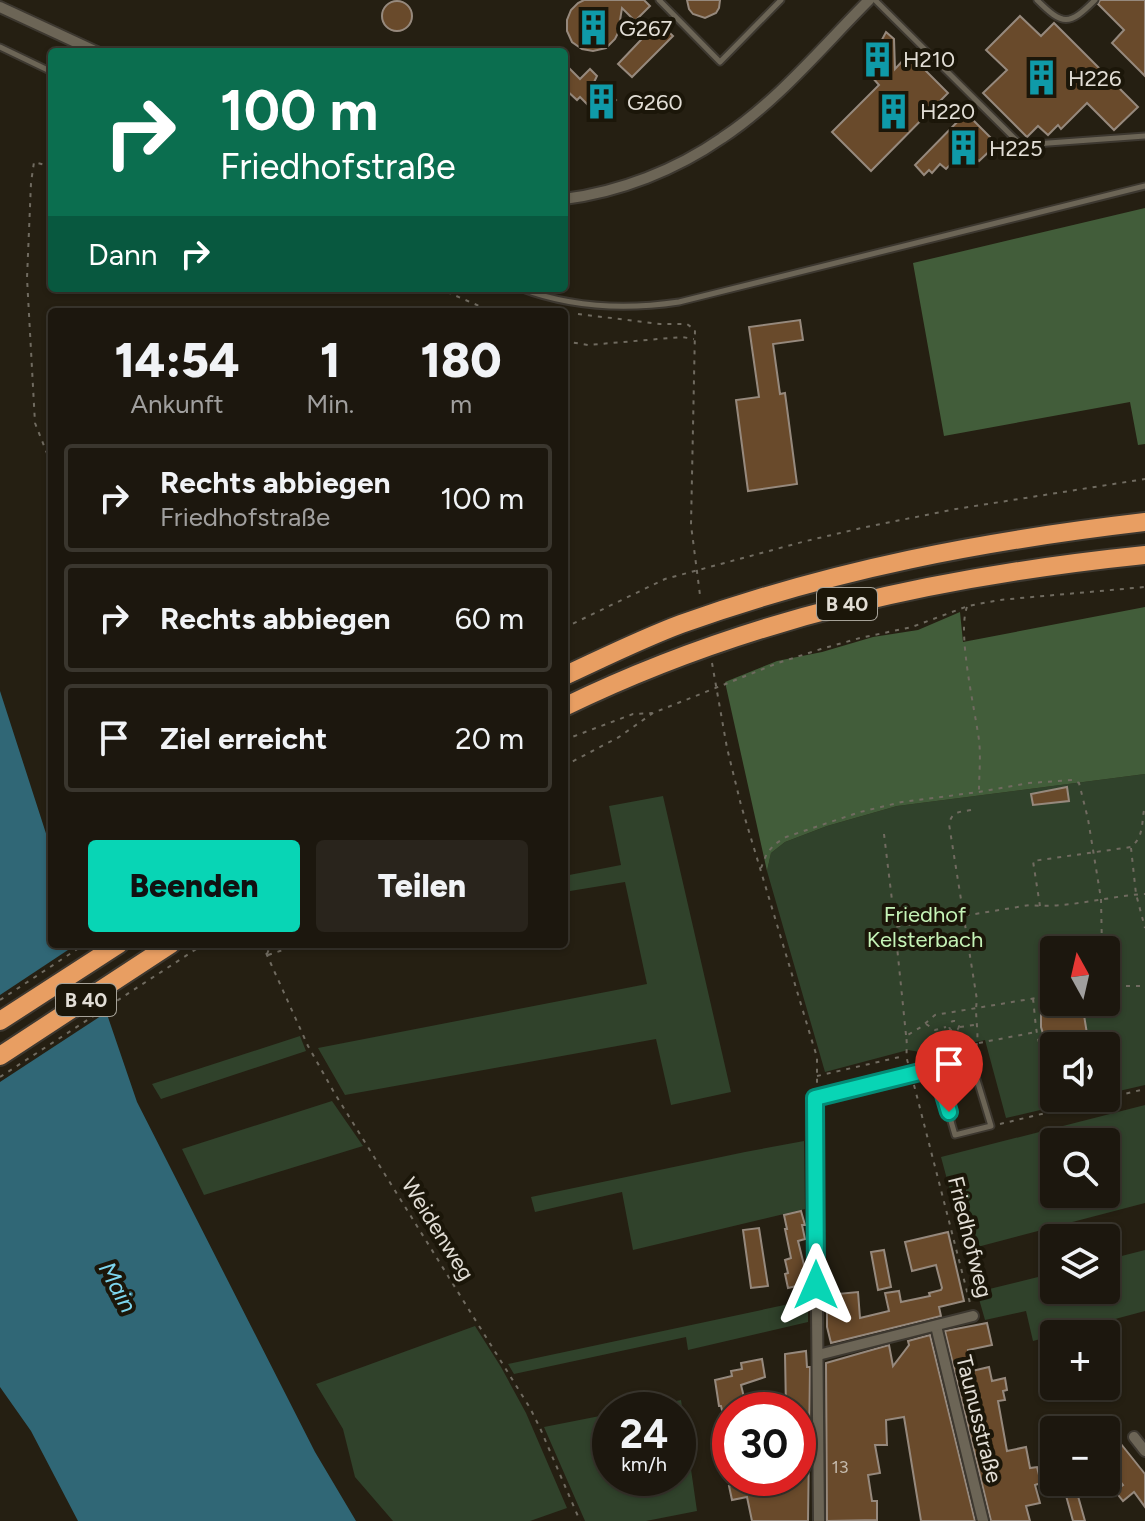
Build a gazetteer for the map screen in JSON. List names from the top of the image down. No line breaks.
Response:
{"streets":{"highway":["B 40"],"street":["Taunusstraße"],"path":["Weidenweg","Friedhofweg"]},"water":["Main"],"parks":["Friedhof Kelsterbach"],"places":{"building":["G267","H210","H226","G260","H220","H225"]},"house_numbers":["13"],"north":"top","page":{"turn":["100 m","Friedhofstraße"],"then":"Dann","eta":["14:54","Ankunft","1","Min.","180","m"],"list":[{"name":"Rechts abbiegen","note":"Friedhofstraße","value":"100 m"},{"name":"Rechts abbiegen","value":"60 m"},{"name":"Ziel erreicht","value":"20 m"}],"buttons":["Beenden","Teilen"],"map_buttons":["+","−"],"speed":"24 km/h","limit":"30"}}
